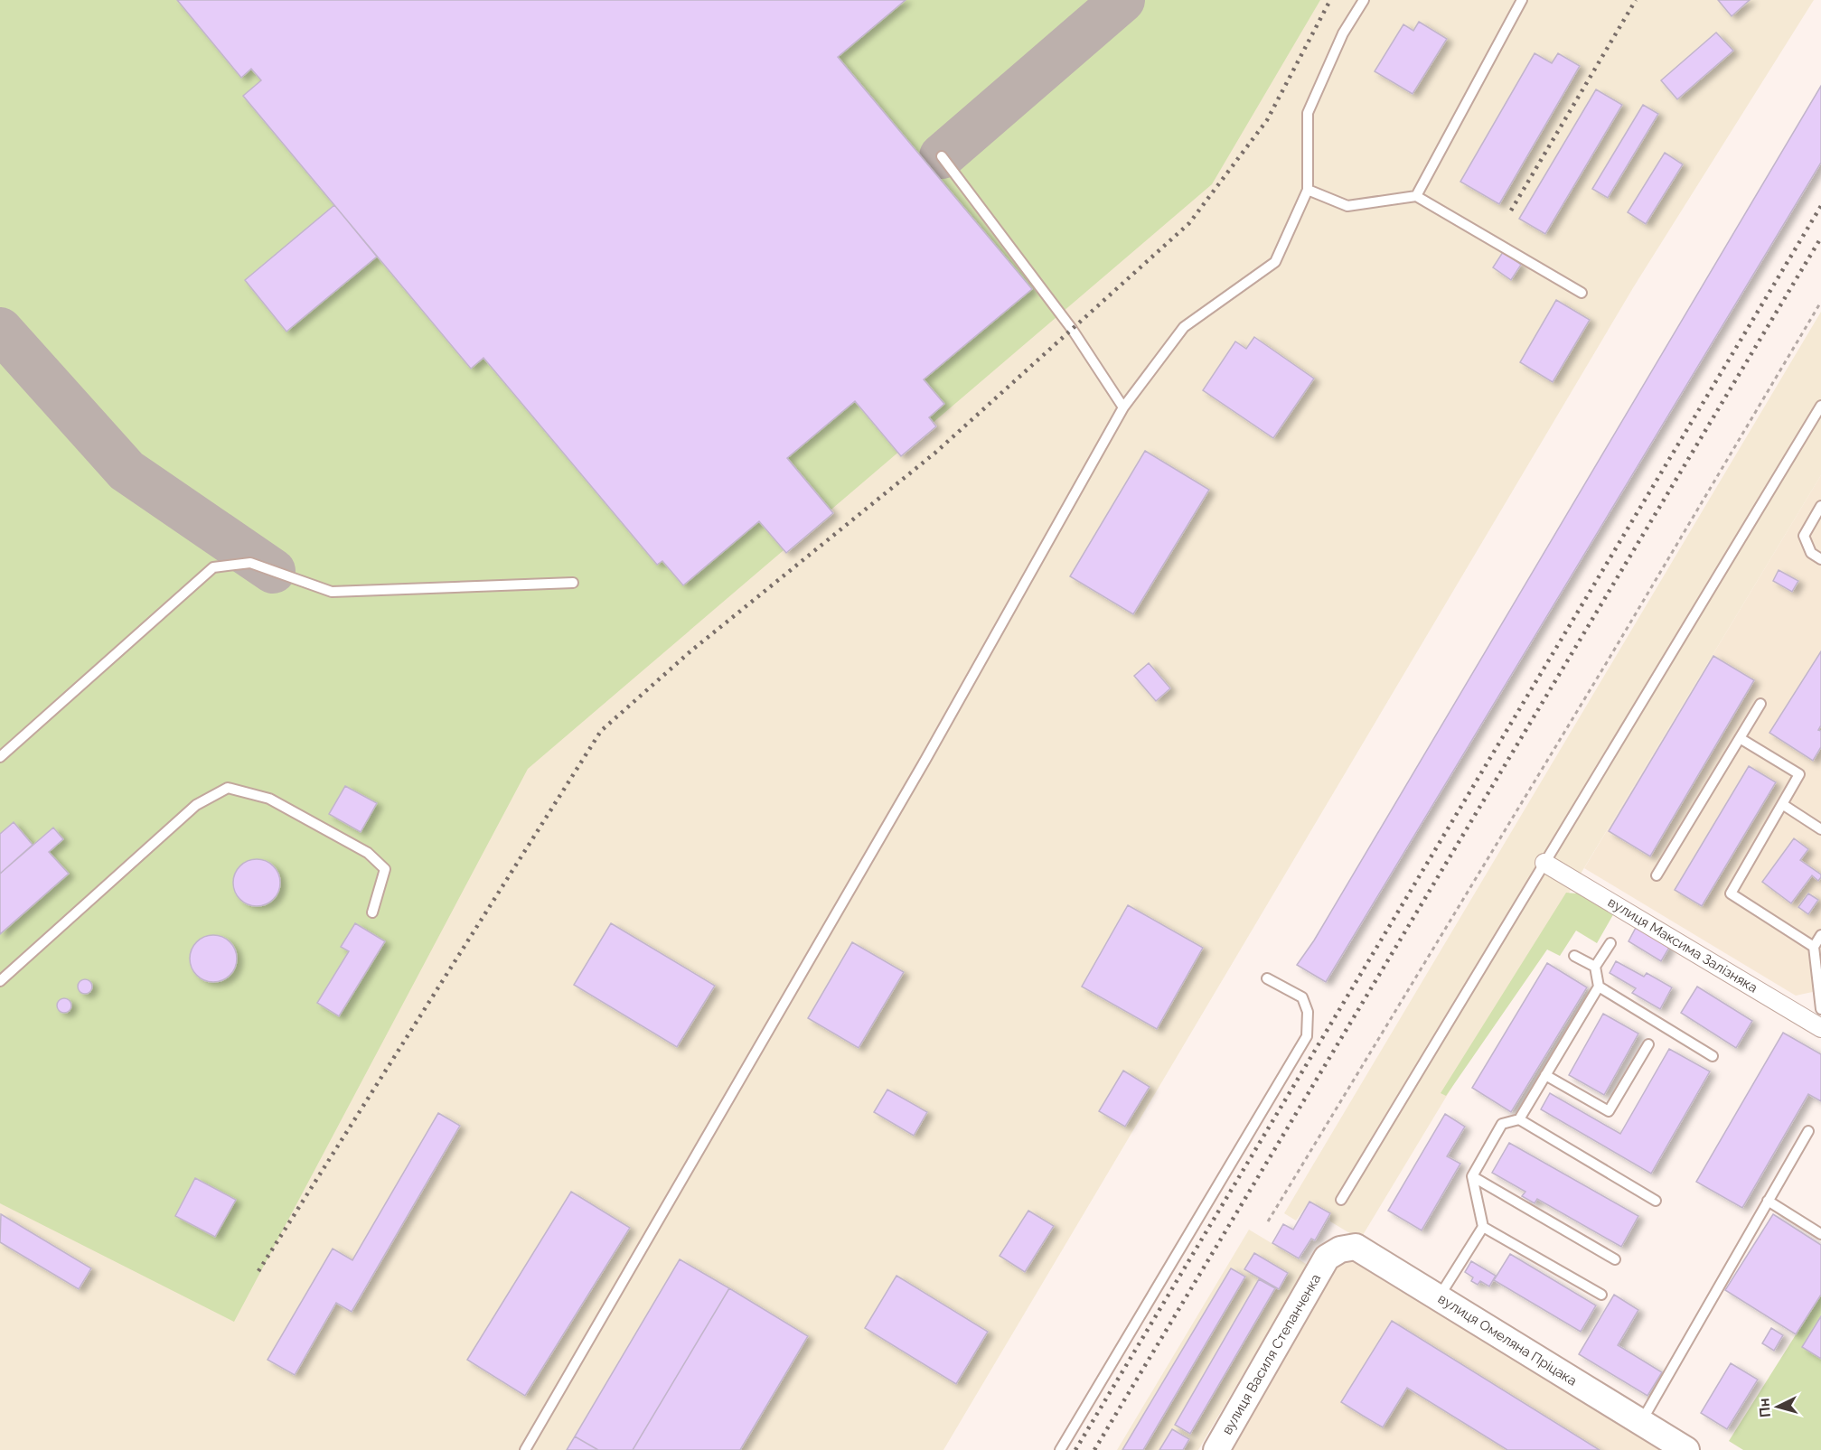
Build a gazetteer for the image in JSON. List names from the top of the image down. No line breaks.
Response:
{"streets":{"street":["вулиця Максима Залізняка","вулиця Омеляна Пріцака","вулиця Василя Степанченка"]},"crossings":[["вулиця Омеляна Пріцака","вулиця Василя Степанченка"]],"north":"left"}
